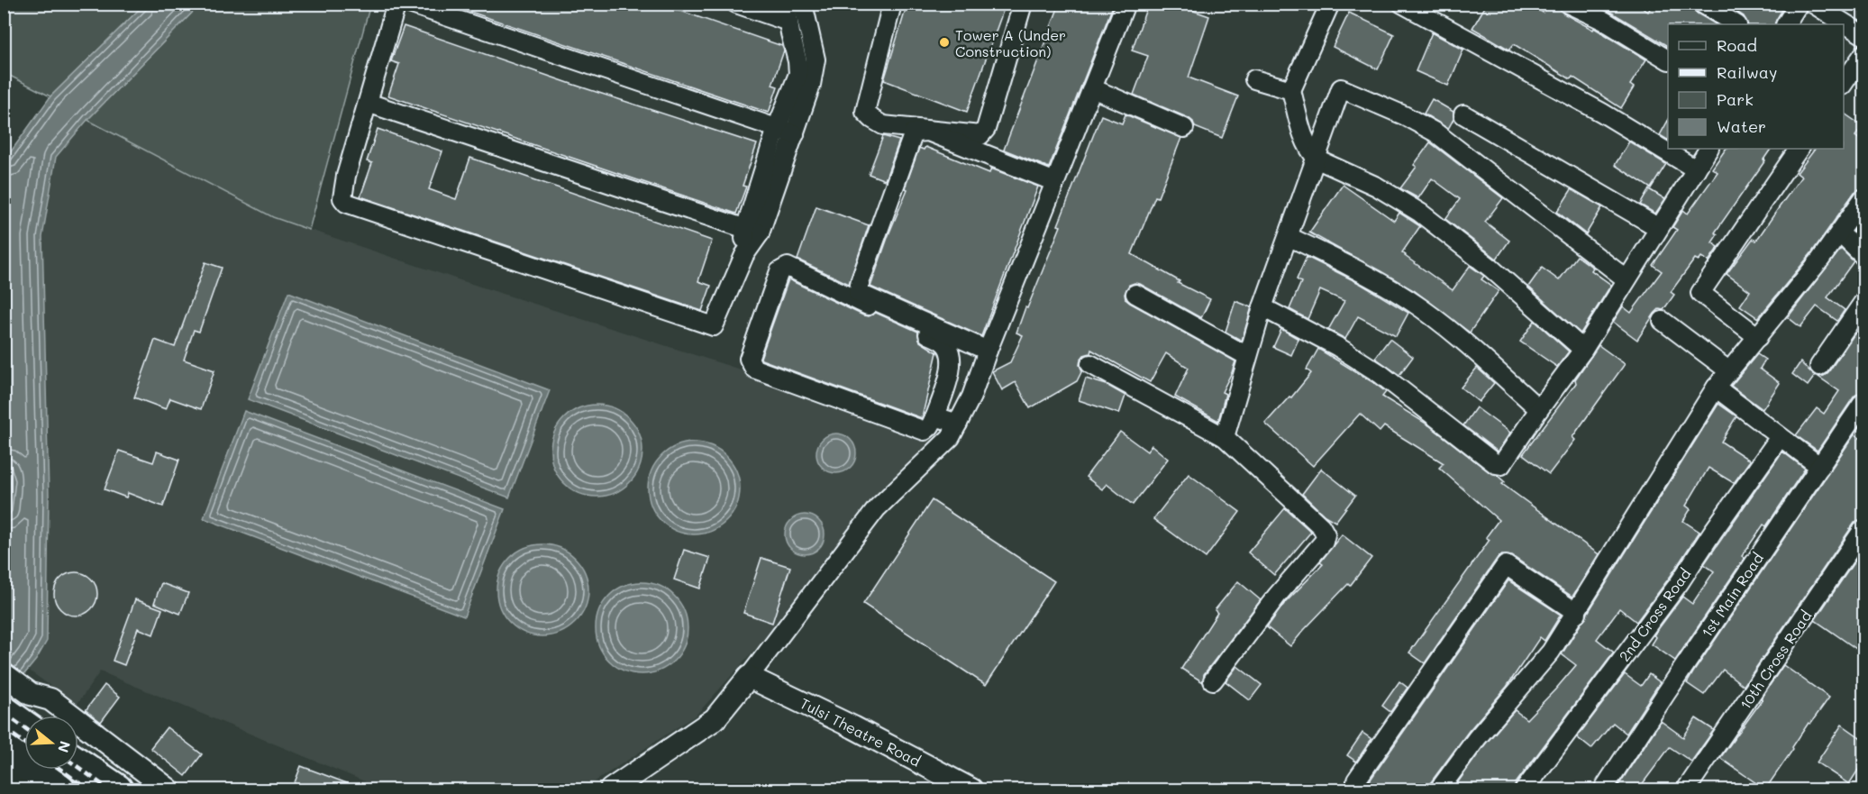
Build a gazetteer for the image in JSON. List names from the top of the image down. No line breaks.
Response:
{"streets":{"street":["1st Main Road","2nd Cross Road","10th Cross Road","Tulsi Theatre Road"]},"places":["Tower A (Under Construction)"],"legend":["Road","Railway","Park","Water"],"north":"right"}
